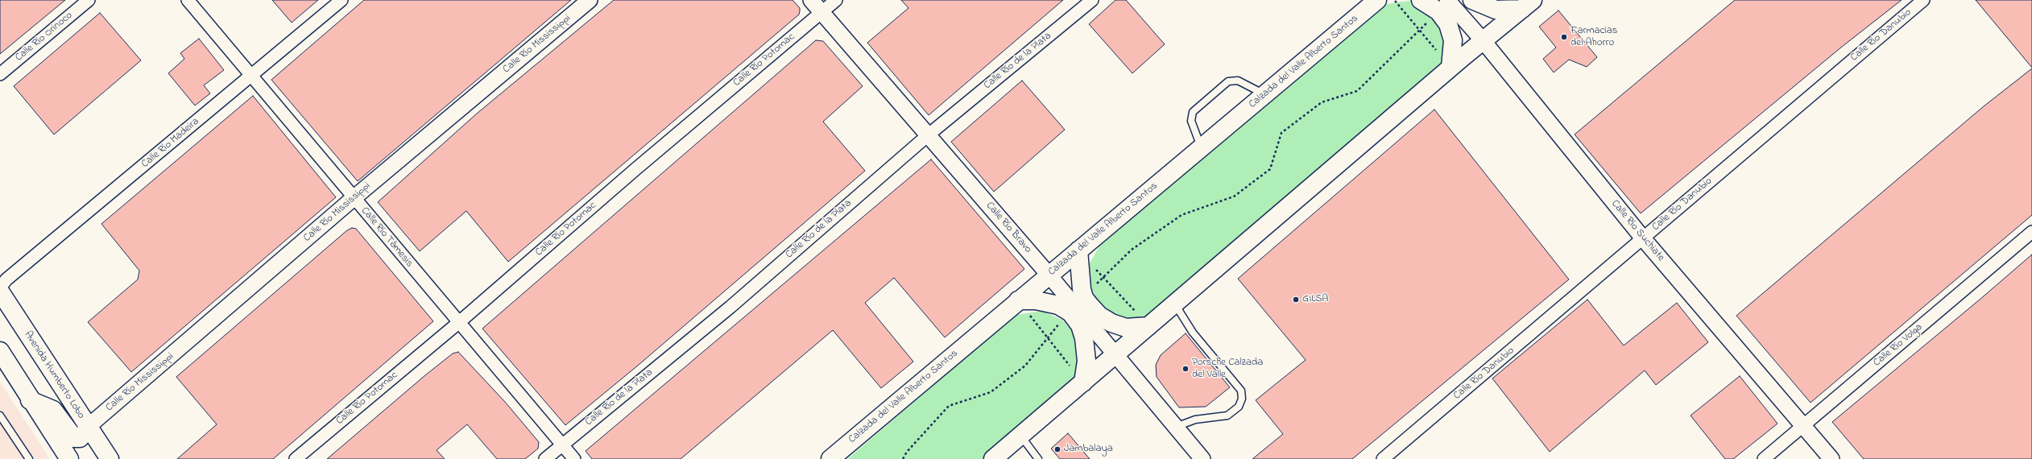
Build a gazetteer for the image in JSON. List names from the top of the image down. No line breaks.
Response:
{"streets":{"main road":["Calzada del Valle Alberto Santos","Avenida Humberto Lobo"],"street":["Calle Río Danubio","Calle Río Orinoco","Calle Río Mississippi","Calle Río Potomac","Calle Río de la Plata","Calle Río Madeira","Calle Río Bravo","Calle Río Suchiate","Calle Río Támesis","Calle Río Volga"]},"crossings":[["Calle Río Danubio","Calle Río Suchiate"],["Calle Río Mississippi","Calle Río Támesis"],["Calle Río Mississippi","Avenida Humberto Lobo"],["Calle Río Potomac","Calle Río Bravo"],["Calle Río Potomac","Calle Río Támesis"],["Calle Río de la Plata","Calle Río Bravo"],["Calle Río de la Plata","Calle Río Támesis"],["Calzada del Valle Alberto Santos","Calle Río Bravo"],["Calle Río Madeira","Calle Río Támesis"],["Calle Río Suchiate","Calle Río Volga"]],"places":["Farmacias del Ahorro","GILSA","Porsche Calzada del Valle","Jambalaya"]}
